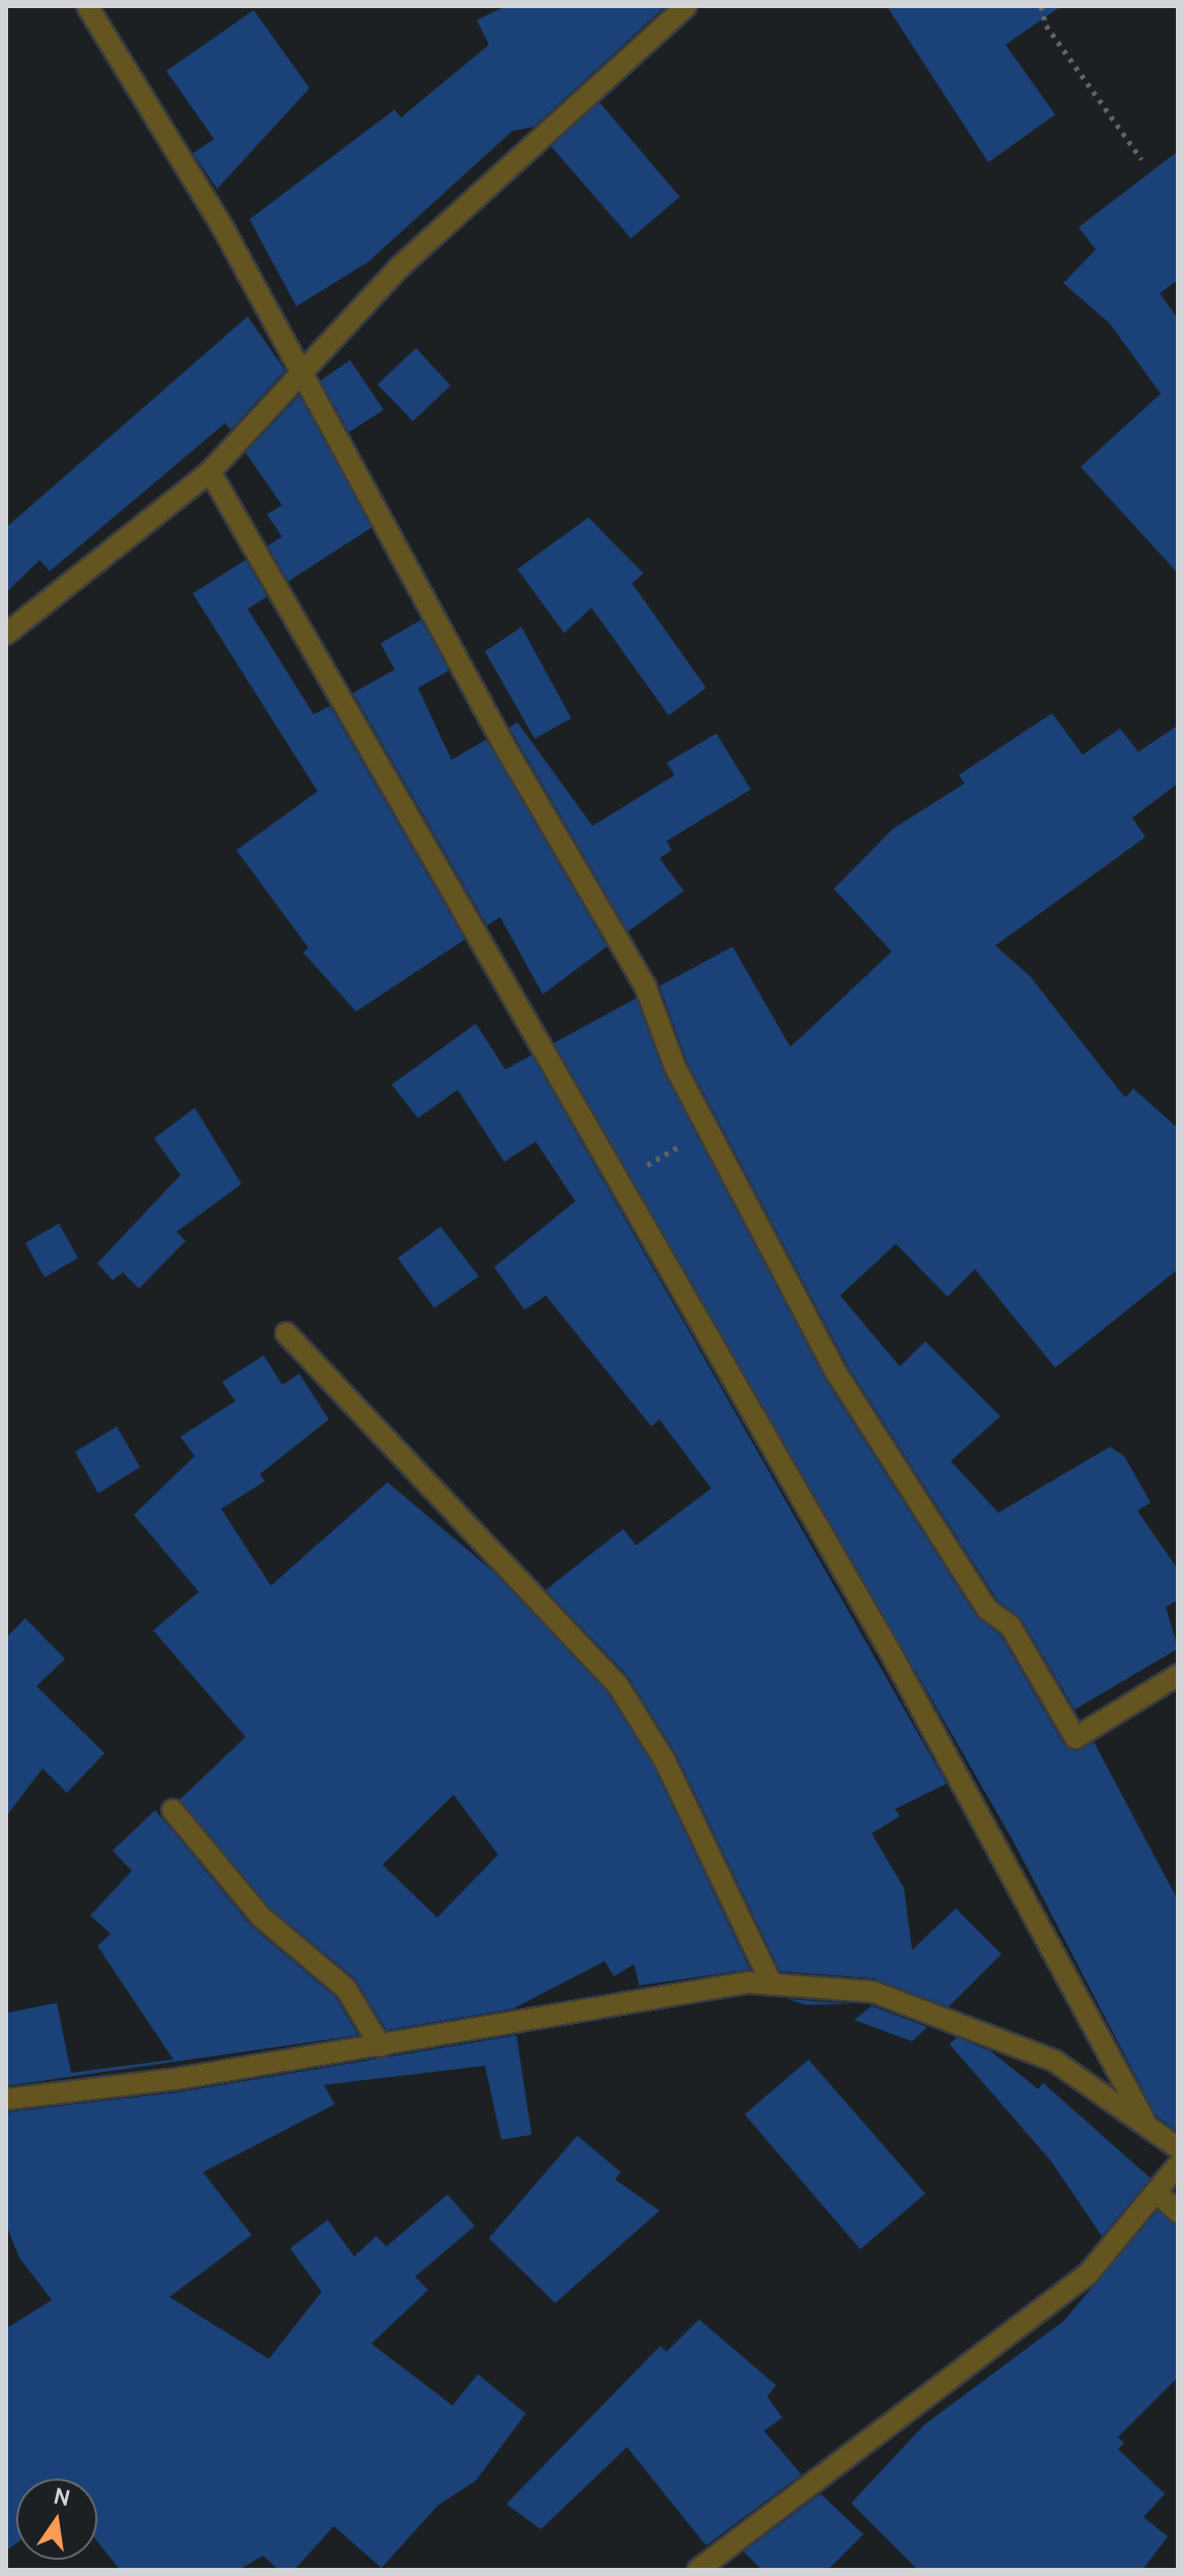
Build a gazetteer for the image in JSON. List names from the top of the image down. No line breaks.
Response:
{"north":"top"}
